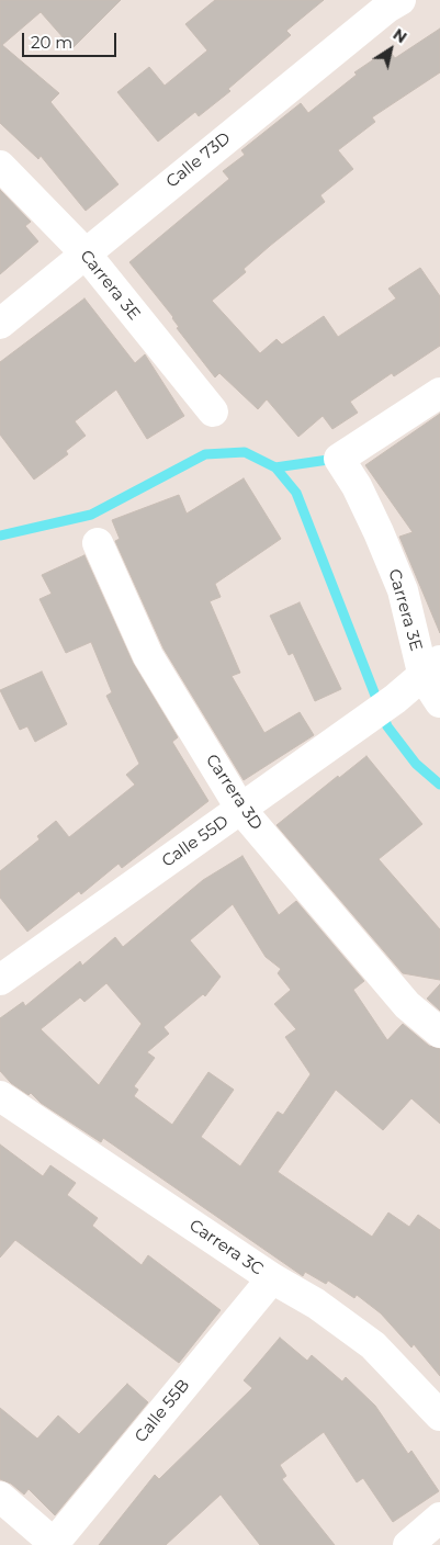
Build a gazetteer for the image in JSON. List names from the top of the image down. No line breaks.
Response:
{"streets":{"street":["Calle 73D","Carrera 3E","Carrera 3D","Calle 55D","Carrera 3C","Calle 55B"]},"crossings":[["Calle 73D","Carrera 3E"],["Carrera 3E","Calle 55D"],["Carrera 3D","Calle 55D"],["Carrera 3C","Calle 55B"]],"scale_bar":"20 m","north":"top right"}
